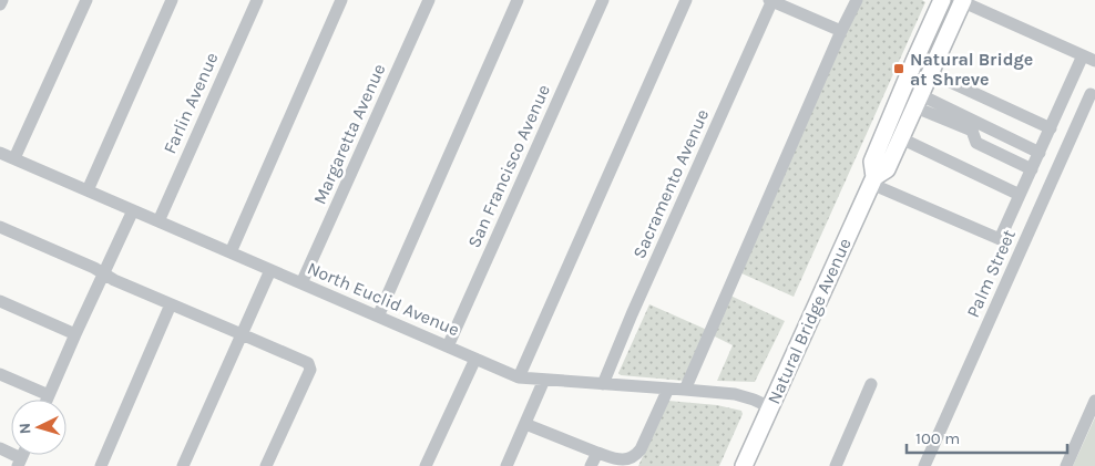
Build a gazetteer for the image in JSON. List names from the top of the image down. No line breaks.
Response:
{"streets":{"main road":["Natural Bridge Avenue"],"street":["Farlin Avenue","Margaretta Avenue","San Francisco Avenue","Sacramento Avenue","Palm Street","North Euclid Avenue"]},"crossings":[["Farlin Avenue","North Euclid Avenue"],["Margaretta Avenue","North Euclid Avenue"],["San Francisco Avenue","North Euclid Avenue"],["Sacramento Avenue","North Euclid Avenue"],["North Euclid Avenue","Natural Bridge Avenue"]],"places":{"transit":["Natural Bridge at Shreve"]},"scale_bar":"100 m","north":"left"}
